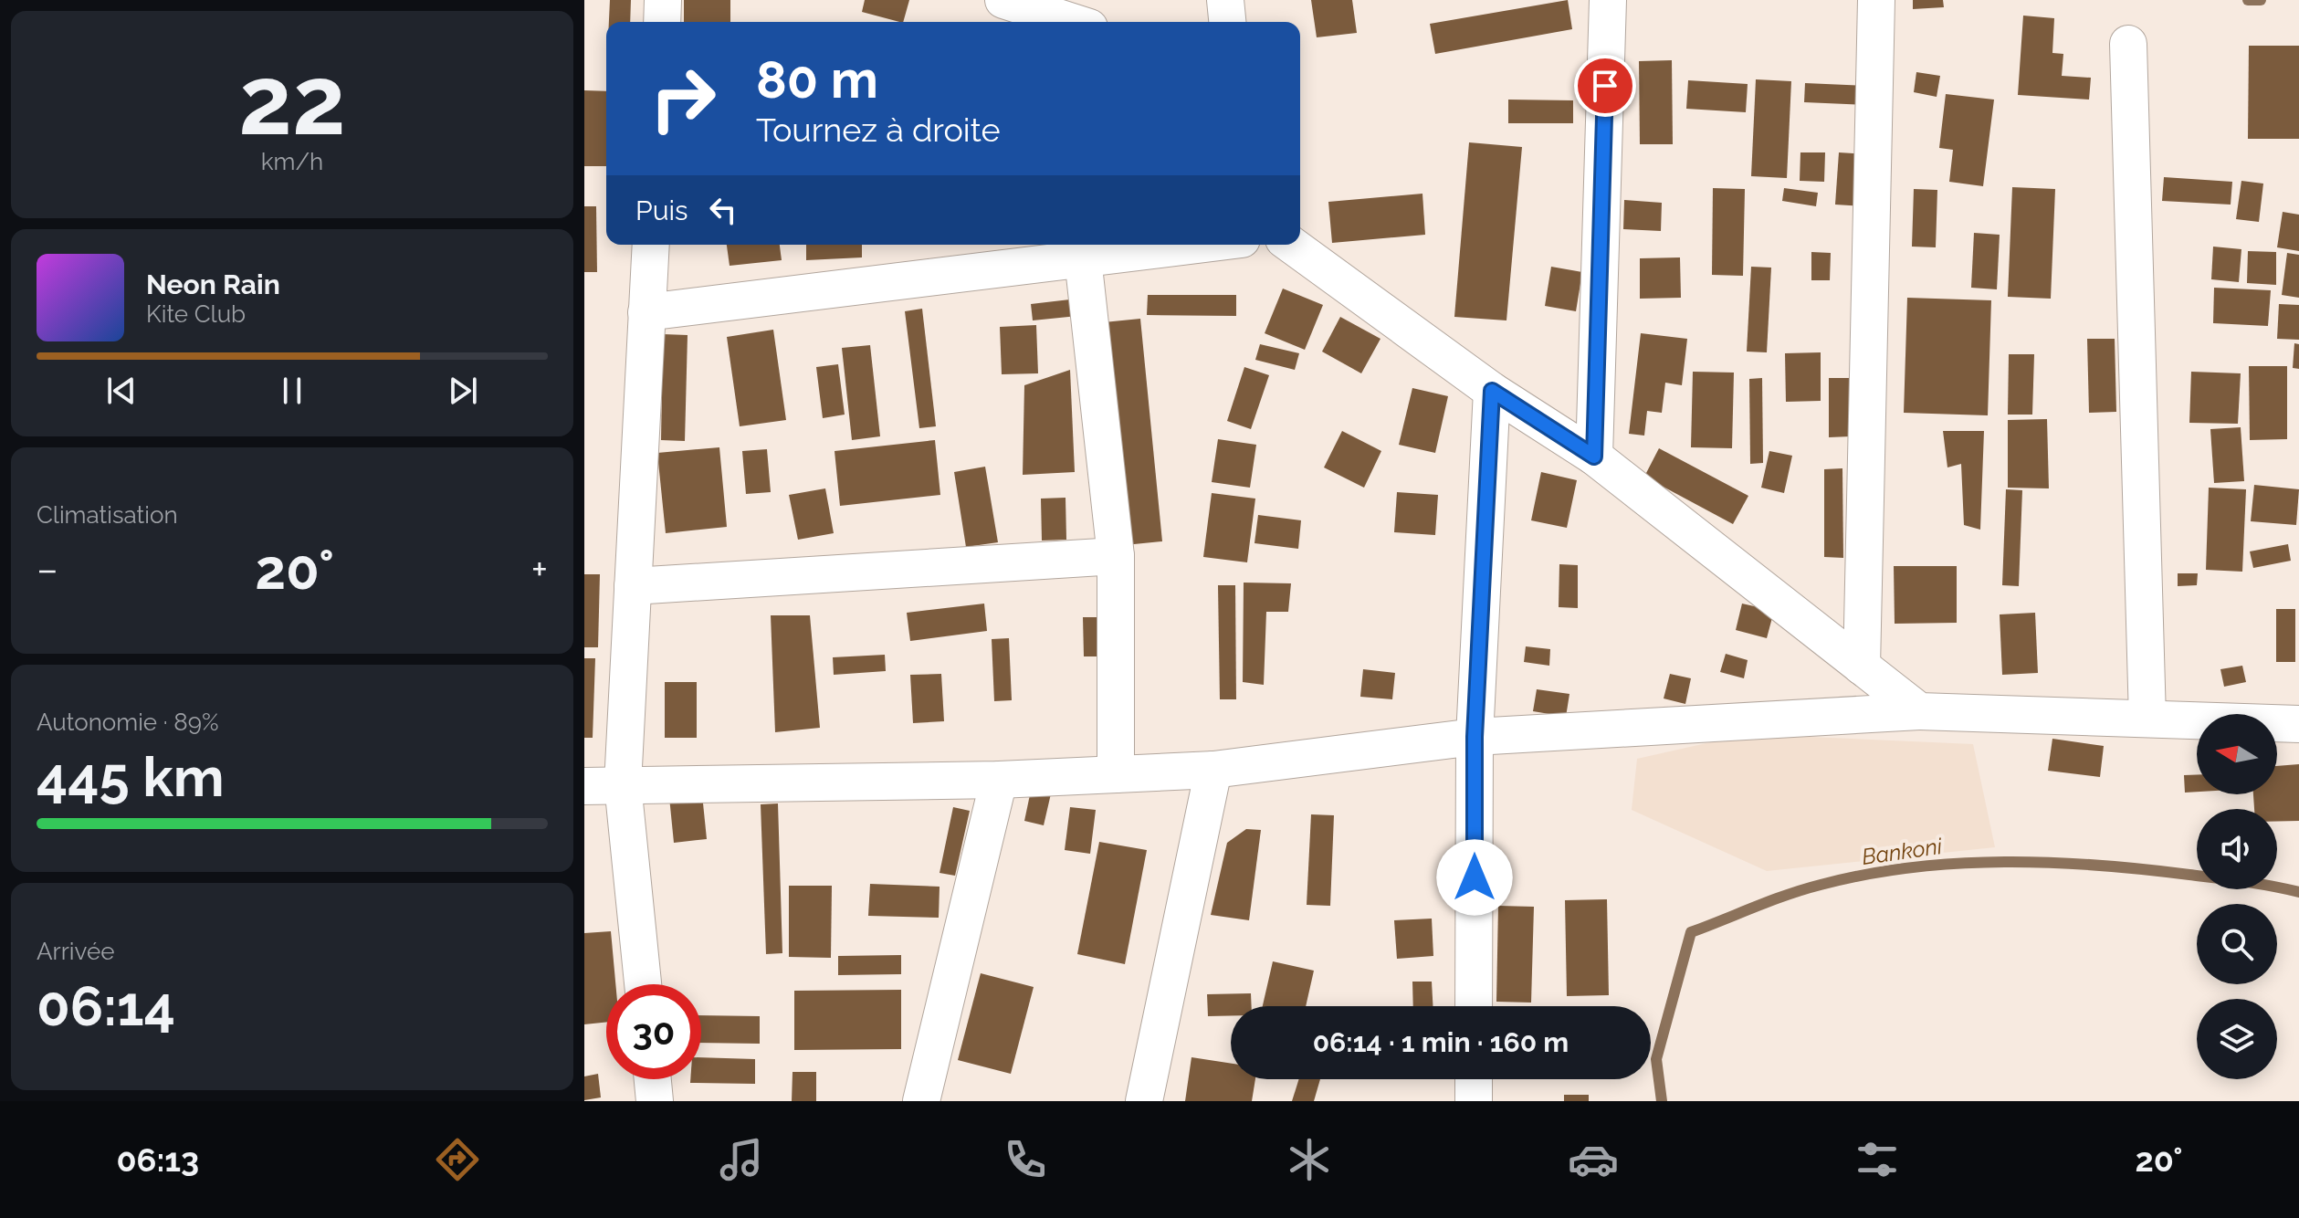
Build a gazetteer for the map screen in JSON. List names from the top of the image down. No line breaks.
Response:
{"water":["Bankoni"],"north":"left","page":{"tile":[["22","km/h"],"Climatisation",["Autonomie · 89%","445 km"],["Arrivée","06:14"]],"turn":["80 m","Tournez à droite"],"then":"Puis","song":["Neon Rain","Kite Club"],"heat":["−","20°","+"],"limit":"30","trip":"06:14 · 1 min · 160 m","tabs":["06:13","20°"]}}
